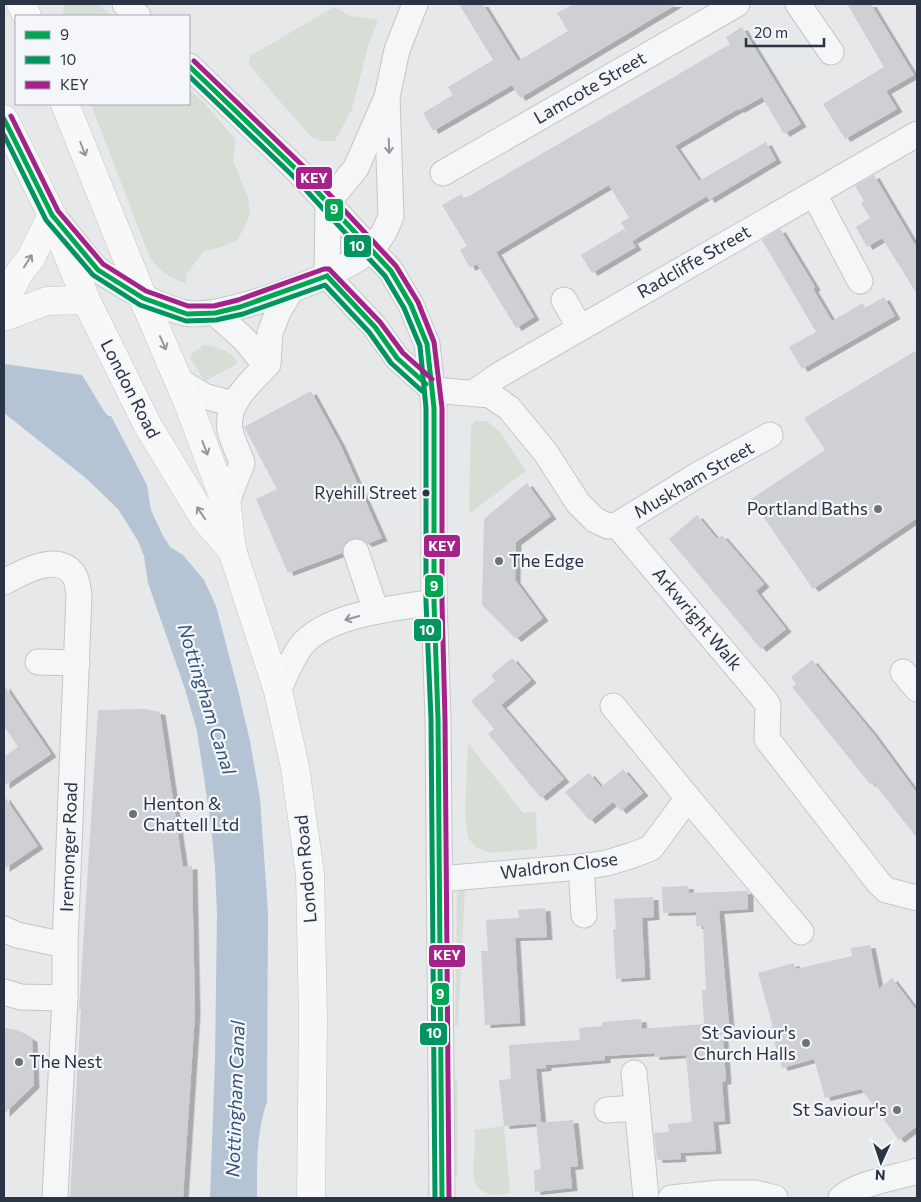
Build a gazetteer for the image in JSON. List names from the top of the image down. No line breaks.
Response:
{"streets":{"main road":["London Road"],"street":["Lamcote Street","Radcliffe Street","Muskham Street","Arkwright Walk","Iremonger Road","Waldron Close"]},"crossings":[["Muskham Street","Arkwright Walk"]],"water":["Nottingham Canal"],"places":["Ryehill Street","Portland Baths","The Edge","Henton & Chattell Ltd","St Saviour's Church Halls","The Nest","St Saviour's"],"lines":["transit line KEY","transit line 9","transit line 10"],"legend":["9","10","KEY"],"scale_bar":"20 m","north":"bottom"}
